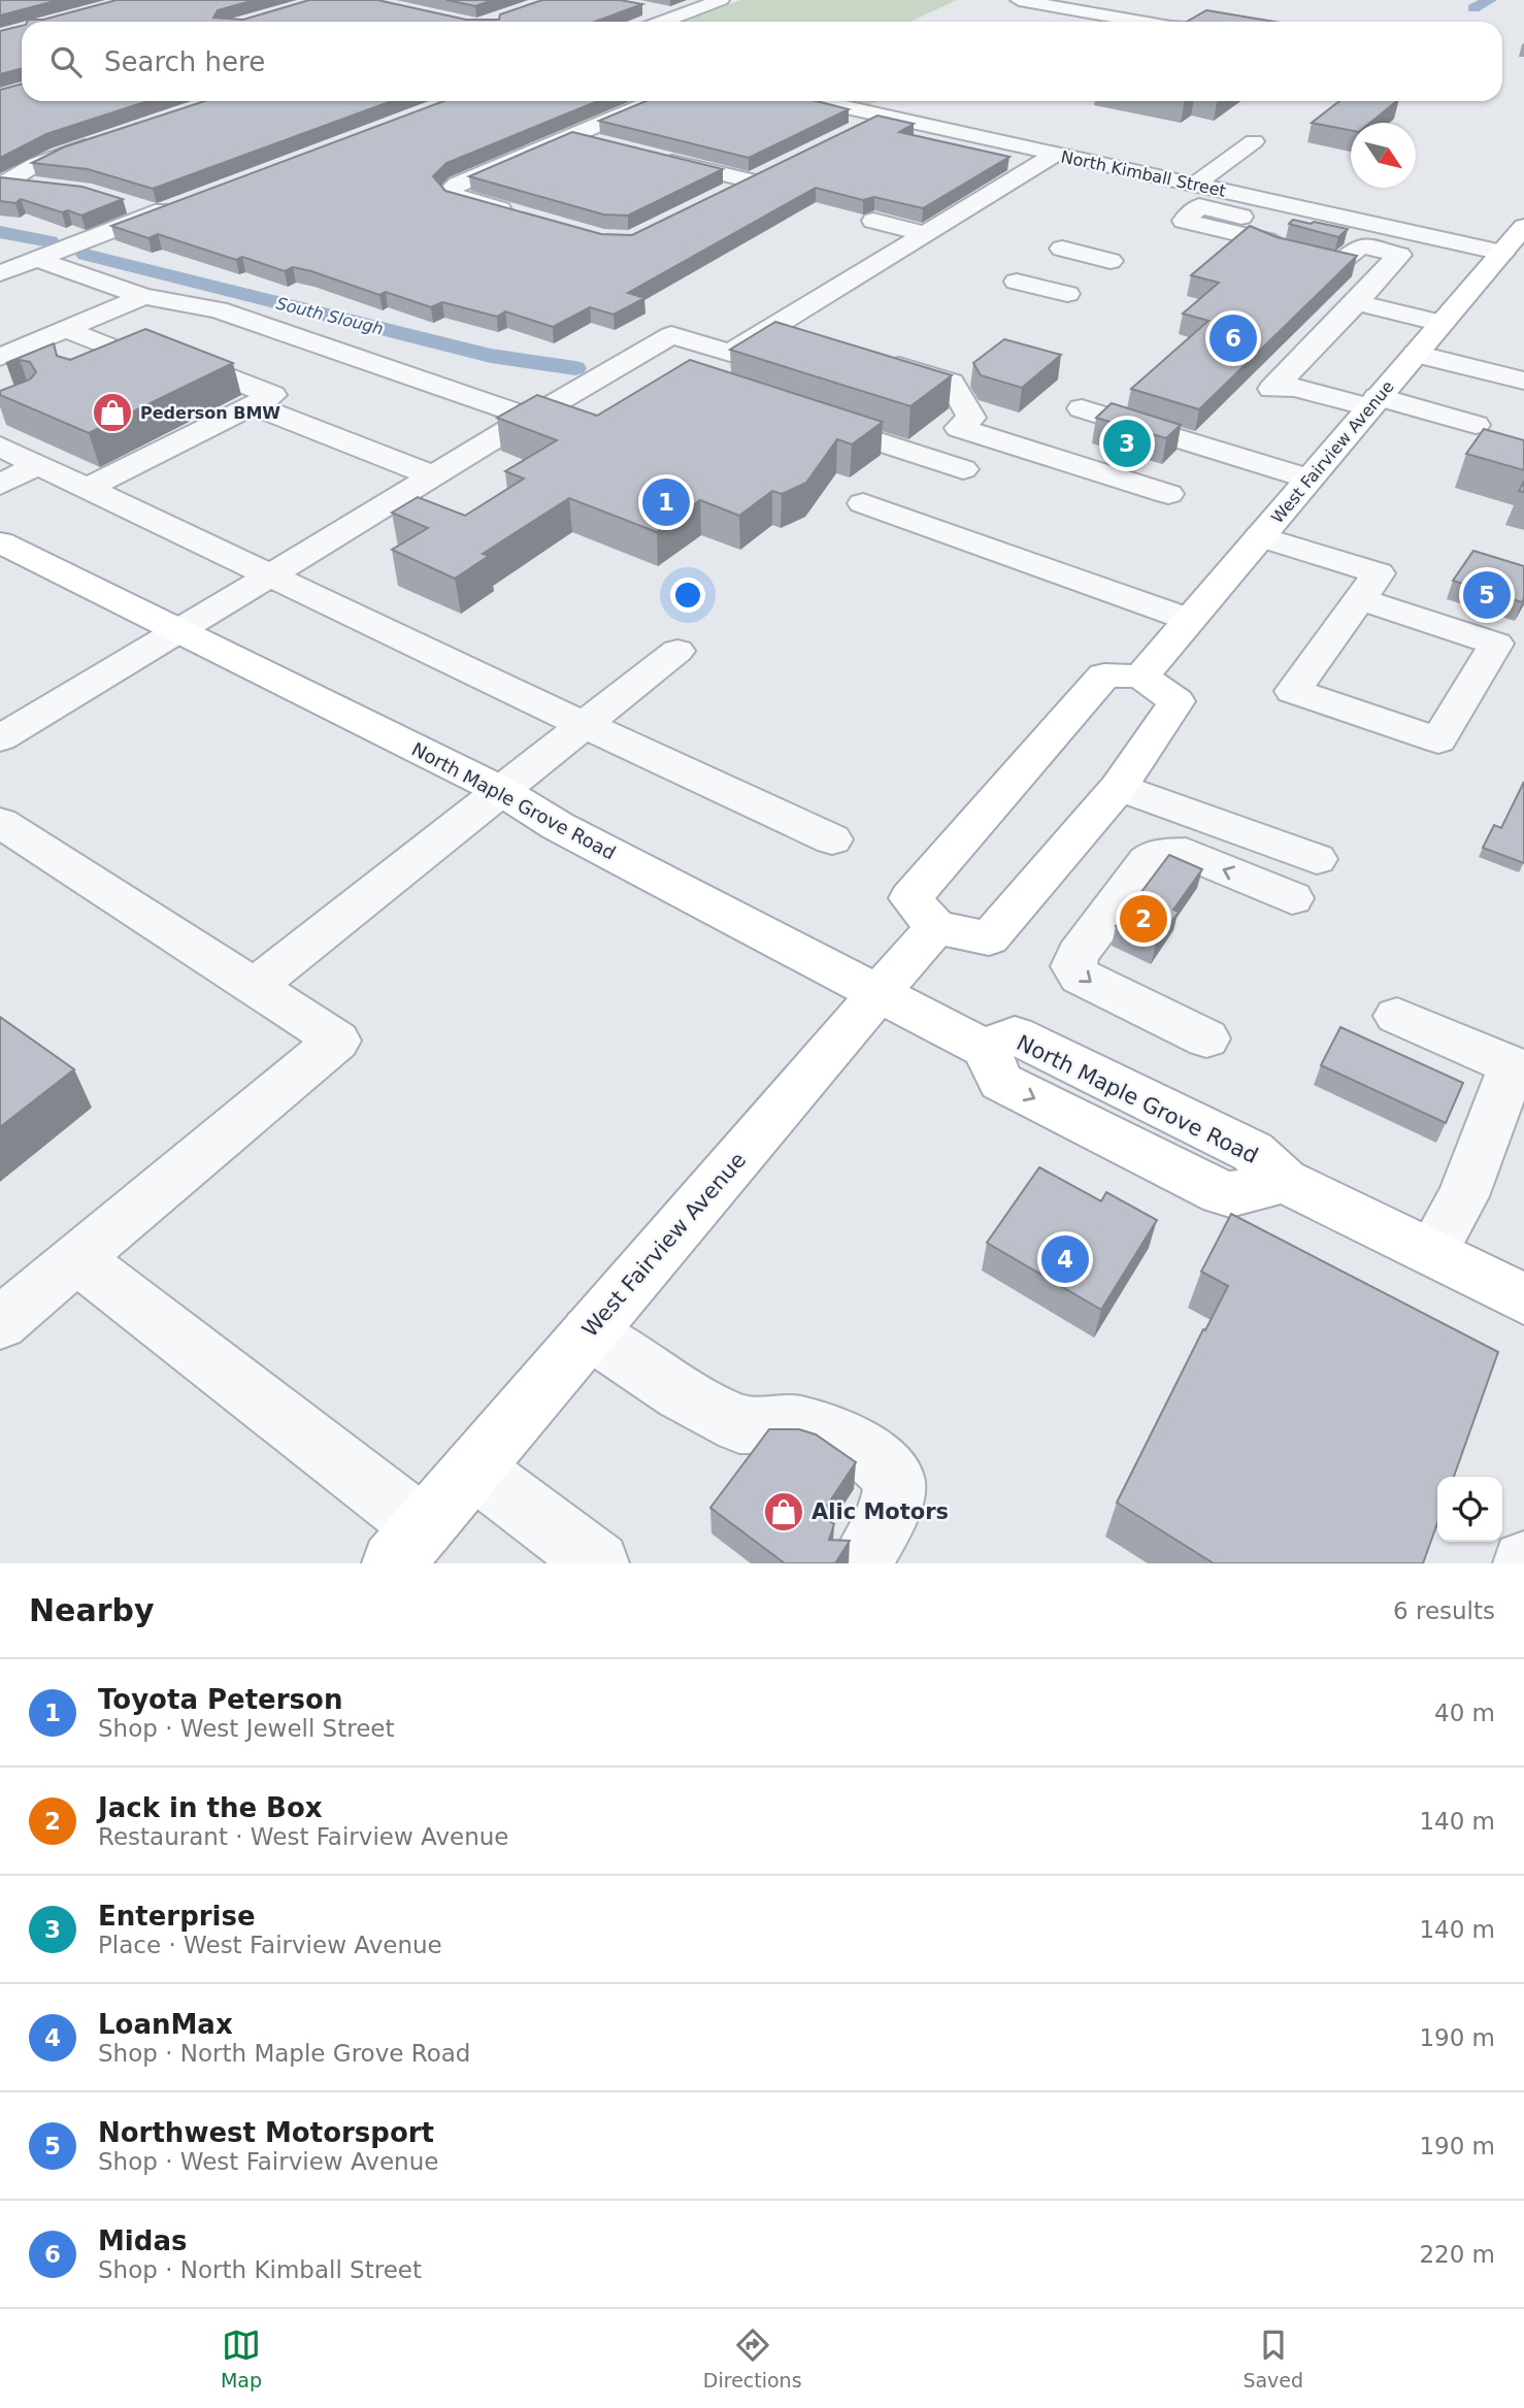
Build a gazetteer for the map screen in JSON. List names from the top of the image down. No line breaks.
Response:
{"streets":{"main road":["West Fairview Avenue","North Maple Grove Road"],"street":["North Kimball Street"]},"crossings":[["North Kimball Street","West Fairview Avenue"],["West Fairview Avenue","North Maple Grove Road"]],"water":["South Slough"],"places":{"shop":["Pederson BMW","Alic Motors"]},"north":"bottom right","page":{"search":"Search here","pins":["6","3","1","5","2","4"],"heading":["Nearby","6 results"],"list":[{"mark":"1","name":"Toyota Peterson","note":"Shop · West Jewell Street","value":"40 m"},{"mark":"2","name":"Jack in the Box","note":"Restaurant · West Fairview Avenue","value":"140 m"},{"mark":"3","name":"Enterprise","note":"Place · West Fairview Avenue","value":"140 m"},{"mark":"4","name":"LoanMax","note":"Shop · North Maple Grove Road","value":"190 m"},{"mark":"5","name":"Northwest Motorsport","note":"Shop · West Fairview Avenue","value":"190 m"},{"mark":"6","name":"Midas","note":"Shop · North Kimball Street","value":"220 m"}],"nav":["Map","Directions","Saved"]}}
